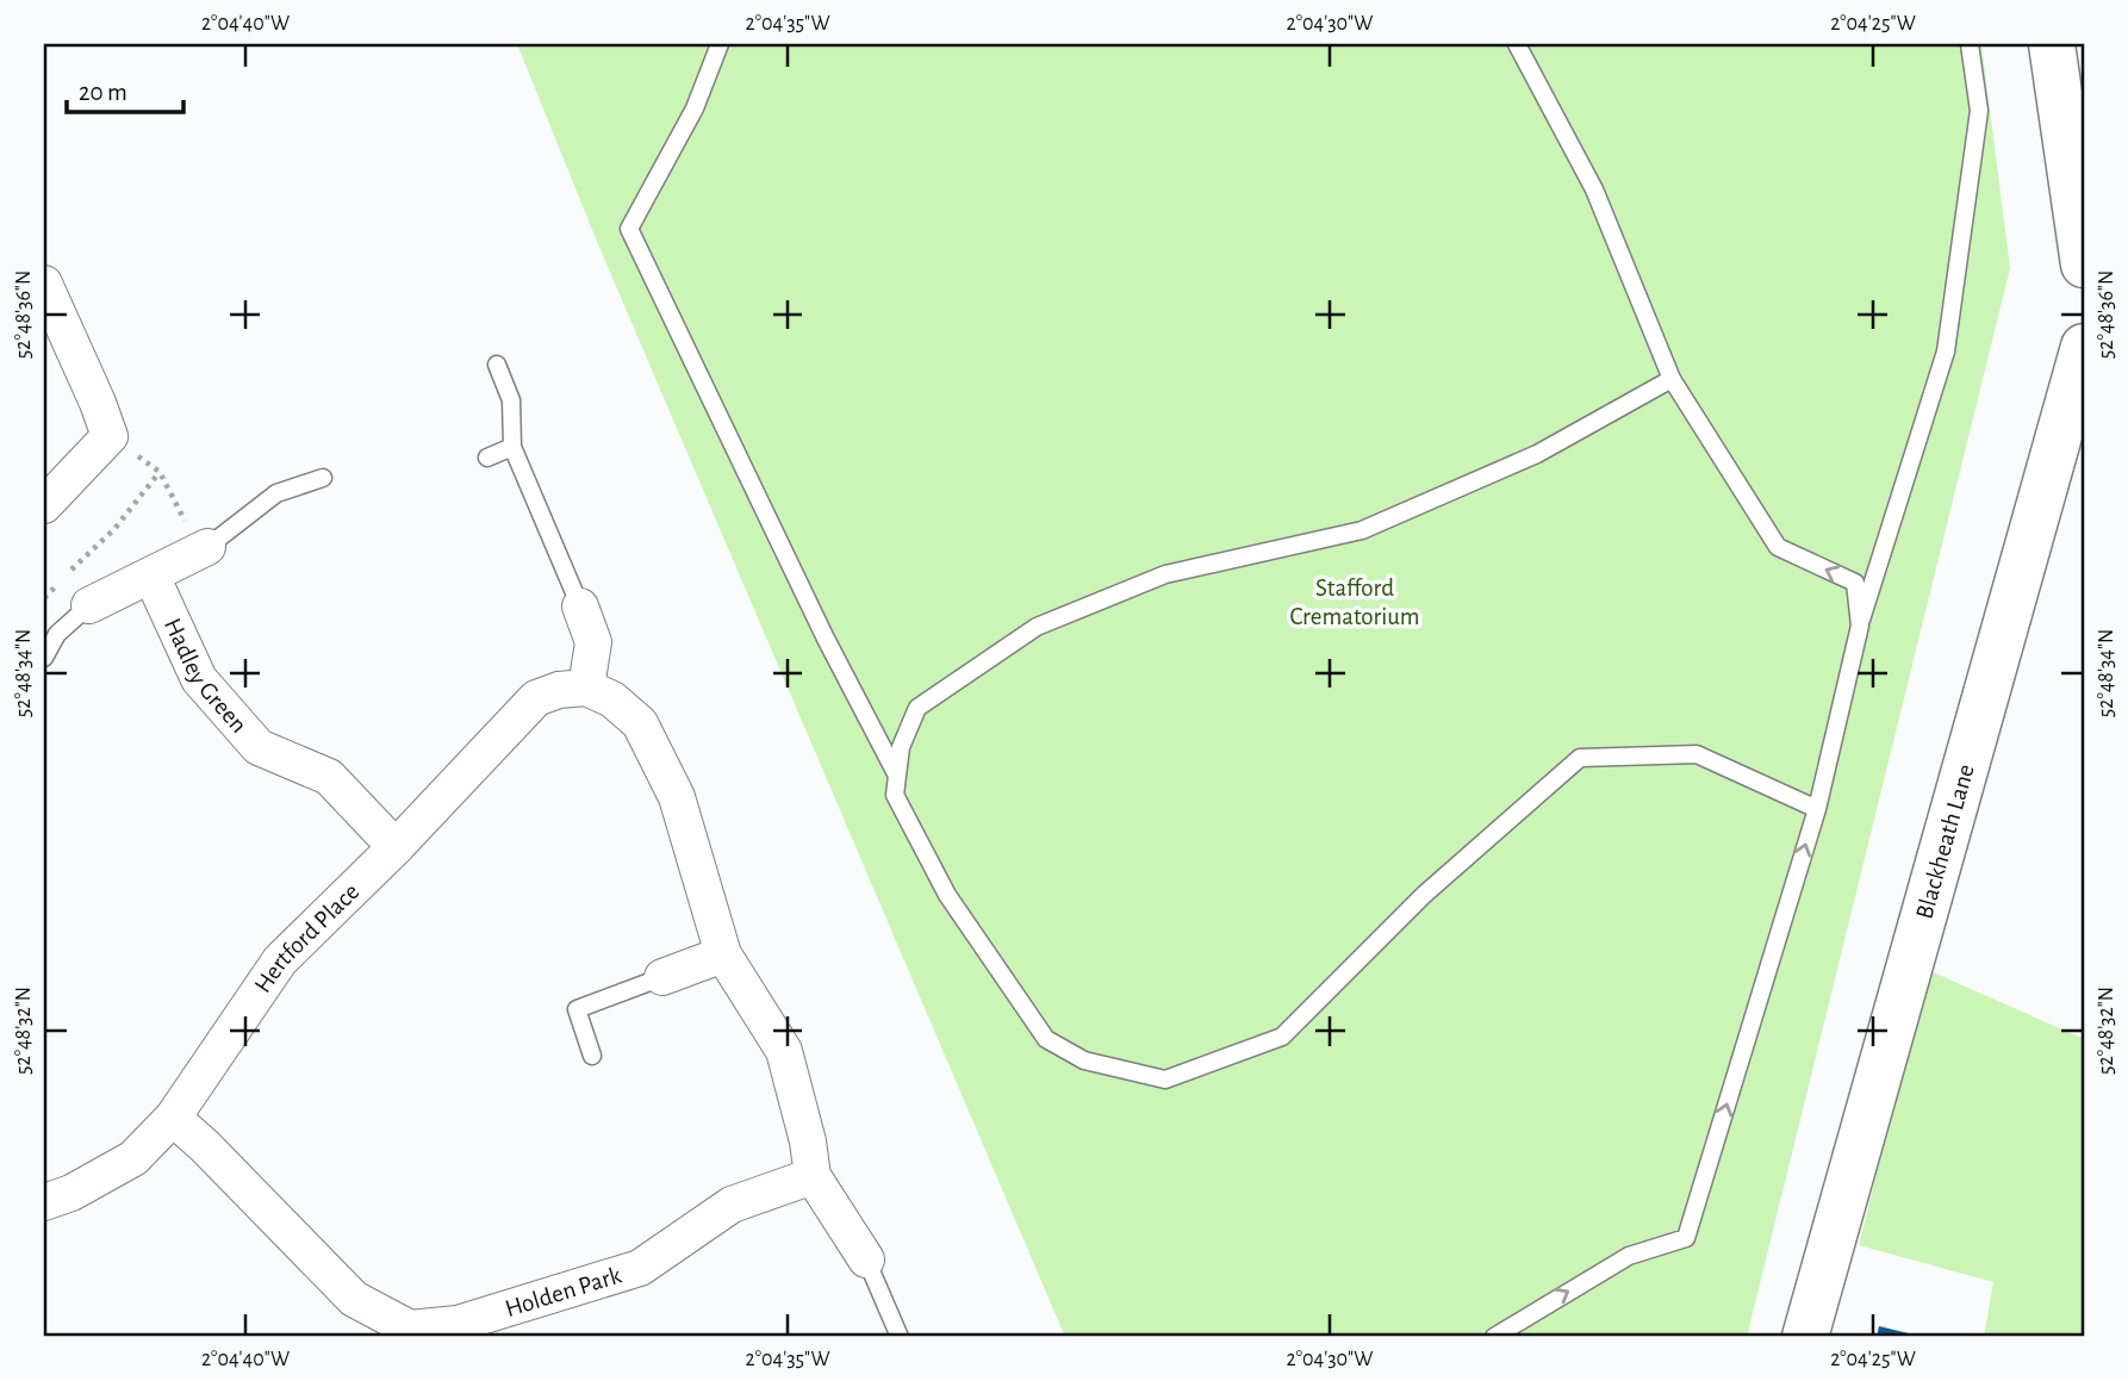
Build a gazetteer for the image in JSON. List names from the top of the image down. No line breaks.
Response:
{"streets":{"street":["Hadley Green","Blackheath Lane","Hertford Place","Holden Park"]},"crossings":[["Hadley Green","Hertford Place"],["Hertford Place","Holden Park"]],"parks":["Stafford Crematorium"],"scale_bar":"20 m","coordinates":["2°04'40\"W","2°04'35\"W","2°04'30\"W","2°04'25\"W","52°48'36\"N","52°48'34\"N","52°48'32\"N"]}
